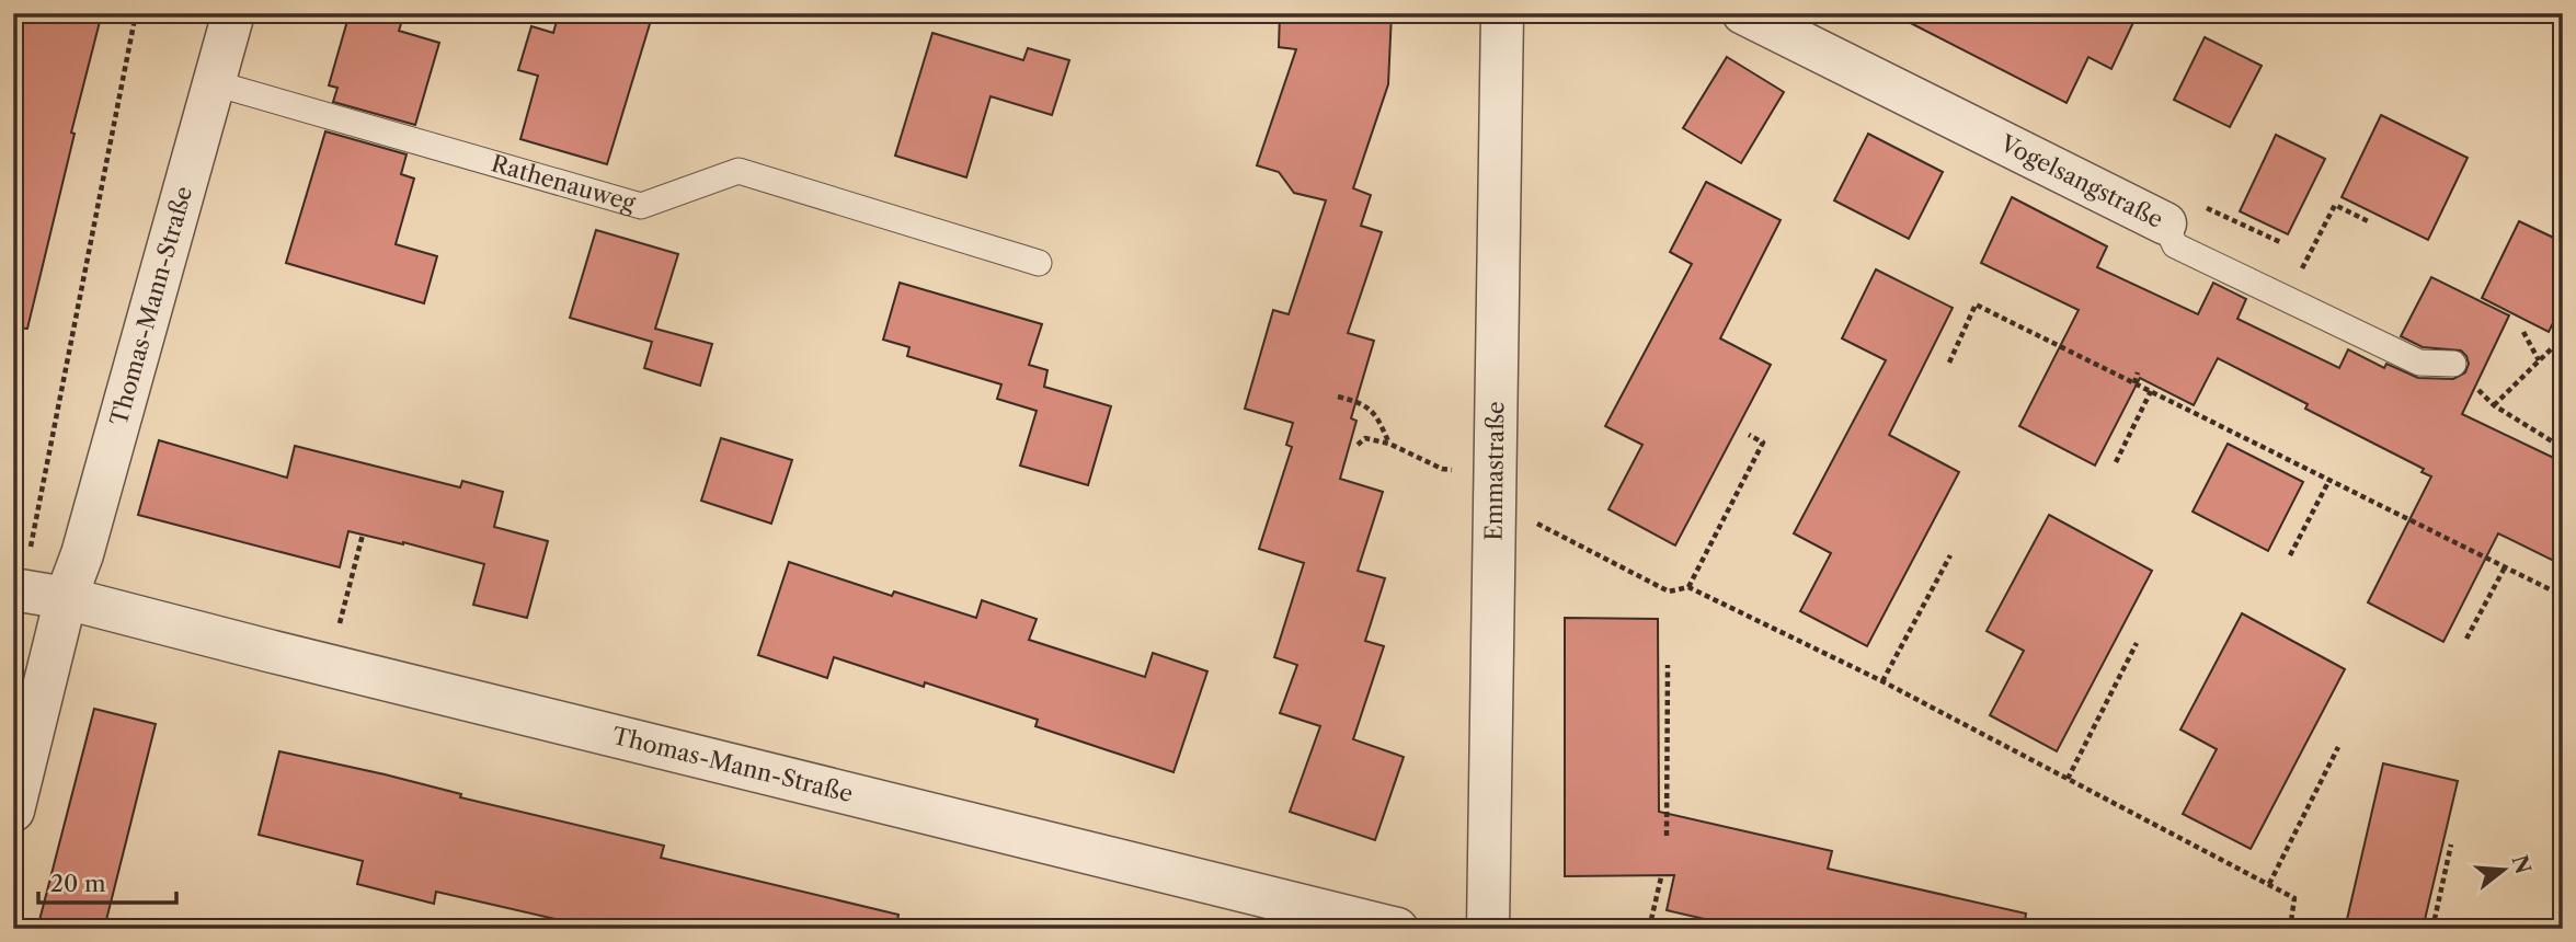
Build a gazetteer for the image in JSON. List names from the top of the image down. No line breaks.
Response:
{"streets":{"street":["Vogelsangstraße","Thomas-Mann-Straße","Emmastraße"],"lane":["Rathenauweg"]},"crossings":[["Rathenauweg","Thomas-Mann-Straße"]],"scale_bar":"20 m","north":"right"}
